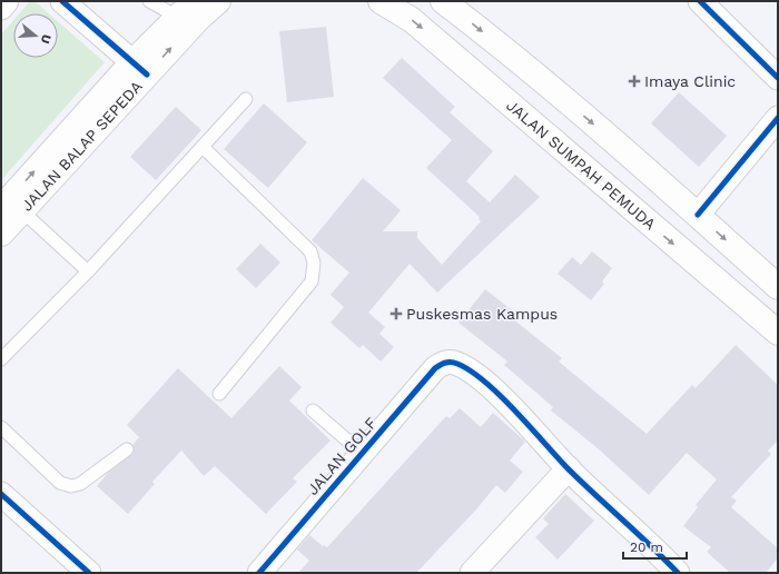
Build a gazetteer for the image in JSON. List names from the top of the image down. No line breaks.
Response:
{"streets":{"main road":["JALAN BALAP SEPEDA","JALAN SUMPAH PEMUDA"],"street":["JALAN GOLF"]},"one_way":["JALAN BALAP SEPEDA"],"places":{"health":["Imaya Clinic","Puskesmas Kampus"]},"scale_bar":"20 m","north":"right"}
